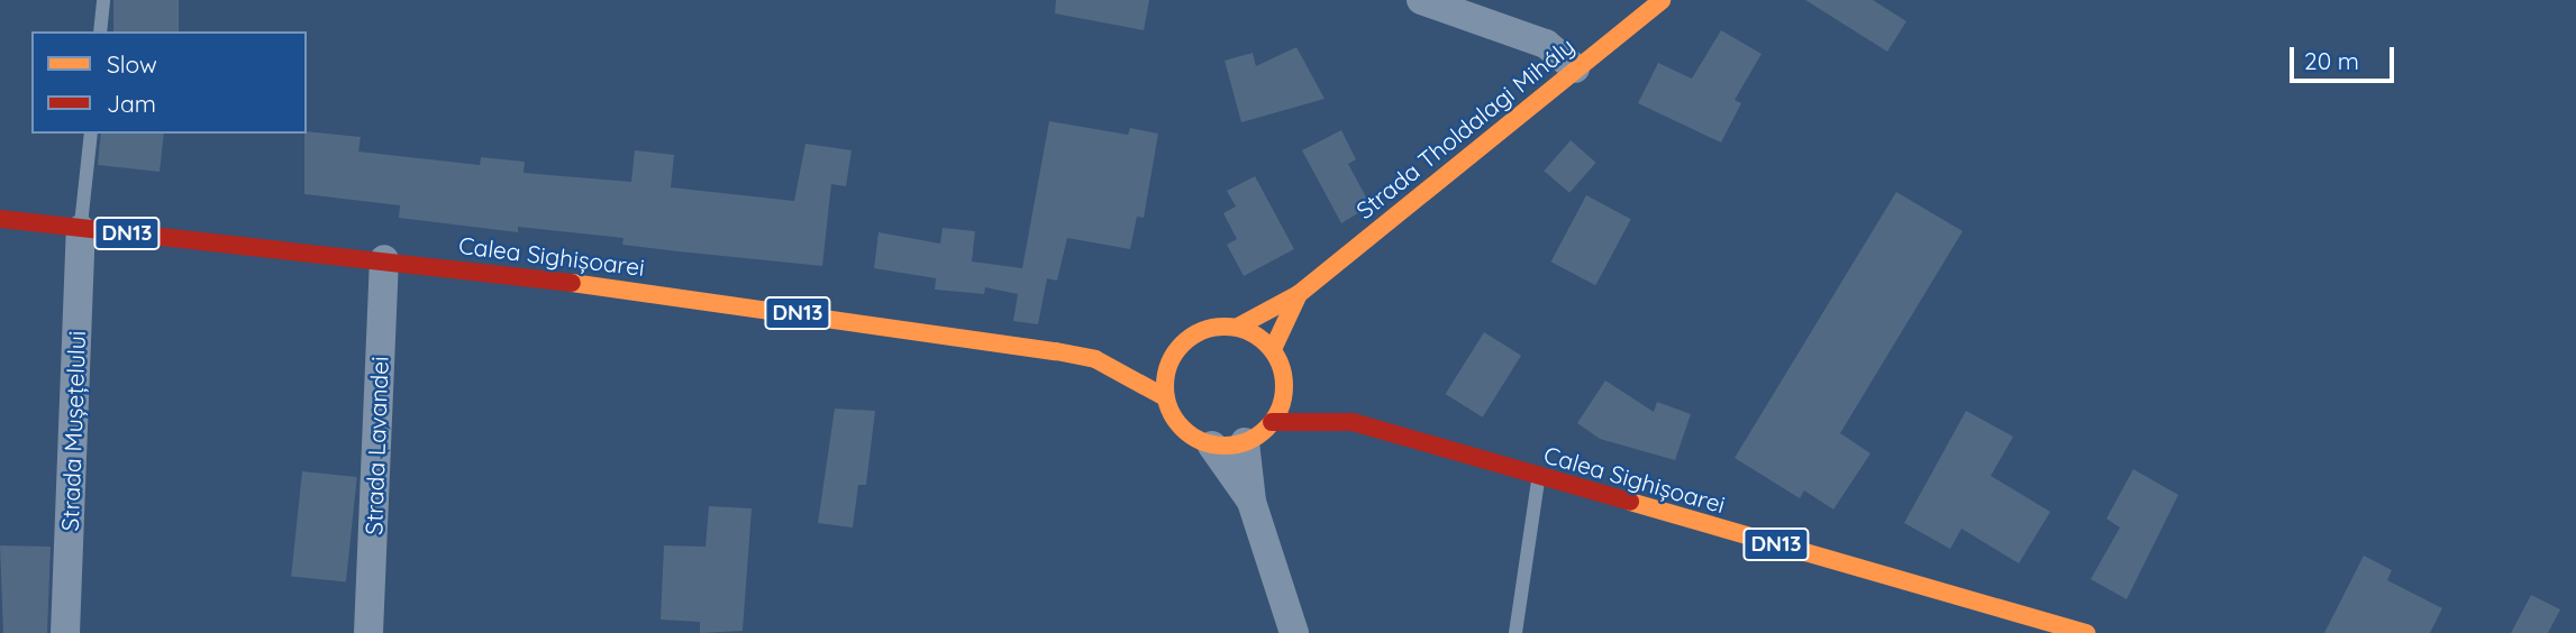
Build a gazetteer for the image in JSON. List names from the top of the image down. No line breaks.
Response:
{"streets":{"main road":["Strada Tholdalagi Mihály","DN13","Calea Sighișoarei"],"street":["Strada Mușețelului","Strada Lavandei"]},"crossings":[["Strada Tholdalagi Mihály","DN13"],["Strada Tholdalagi Mihály","Calea Sighișoarei"],["DN13","Calea Sighișoarei"],["Calea Sighișoarei","Strada Mușețelului"],["Calea Sighișoarei","Strada Lavandei"]],"legend":["Slow","Jam"],"scale_bar":"20 m"}
